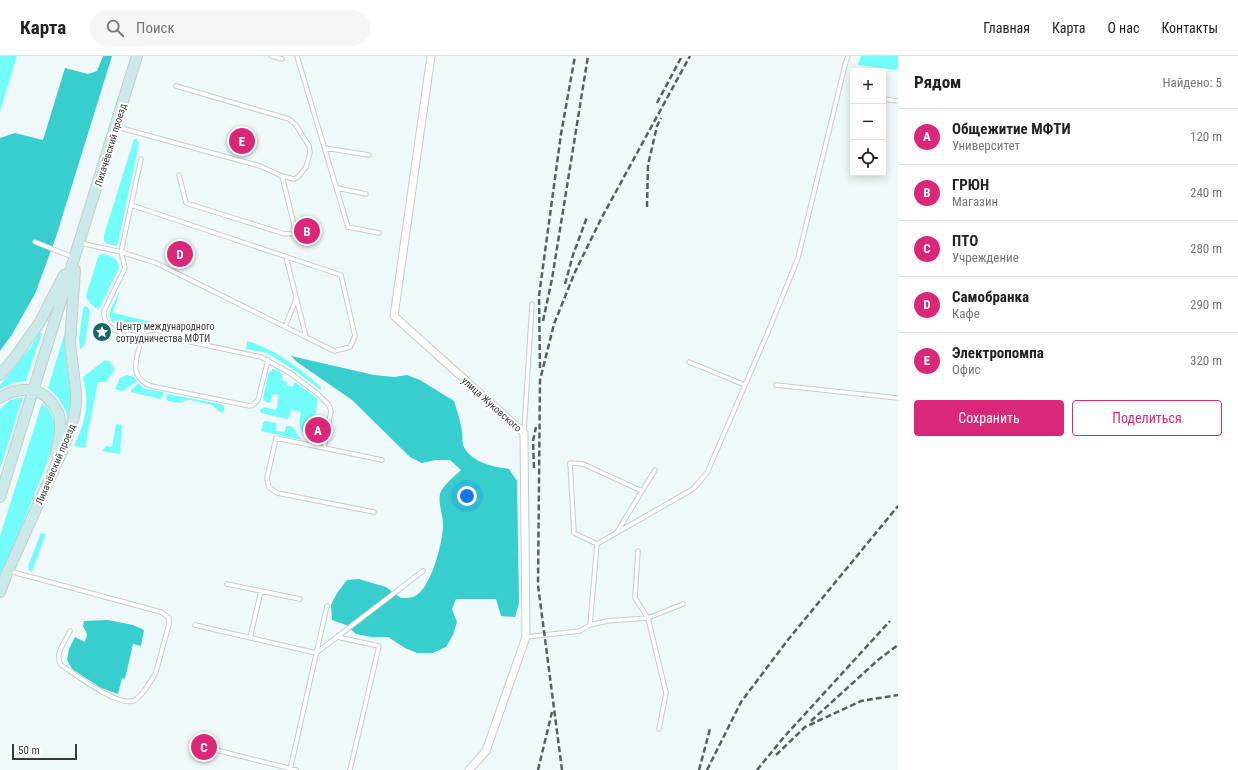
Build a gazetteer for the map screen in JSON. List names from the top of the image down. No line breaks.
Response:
{"streets":{"main road":["Лихачёвский проезд"],"street":["улица Жуковского"]},"places":{"place":["Центр международного сотрудничества МФТИ"]},"scale_bar":"50 m","page":{"header":"Карта","search":"Поиск","nav":["Главная","Карта","О нас","Контакты"],"heading":["Рядом","Найдено: 5"],"map_buttons":["+","−"],"list":[{"mark":"A","name":"Общежитие МФТИ","note":"Университет","value":"120 m"},{"mark":"B","name":"ГРЮН","note":"Магазин","value":"240 m"},{"mark":"C","name":"ПТО","note":"Учреждение","value":"280 m"},{"mark":"D","name":"Самобранка","note":"Кафе","value":"290 m"},{"mark":"E","name":"Электропомпа","note":"Офис","value":"320 m"}],"pins":["E","B","D","A","C"],"buttons":["Сохранить","Поделиться"],"scale":"50 m"}}
